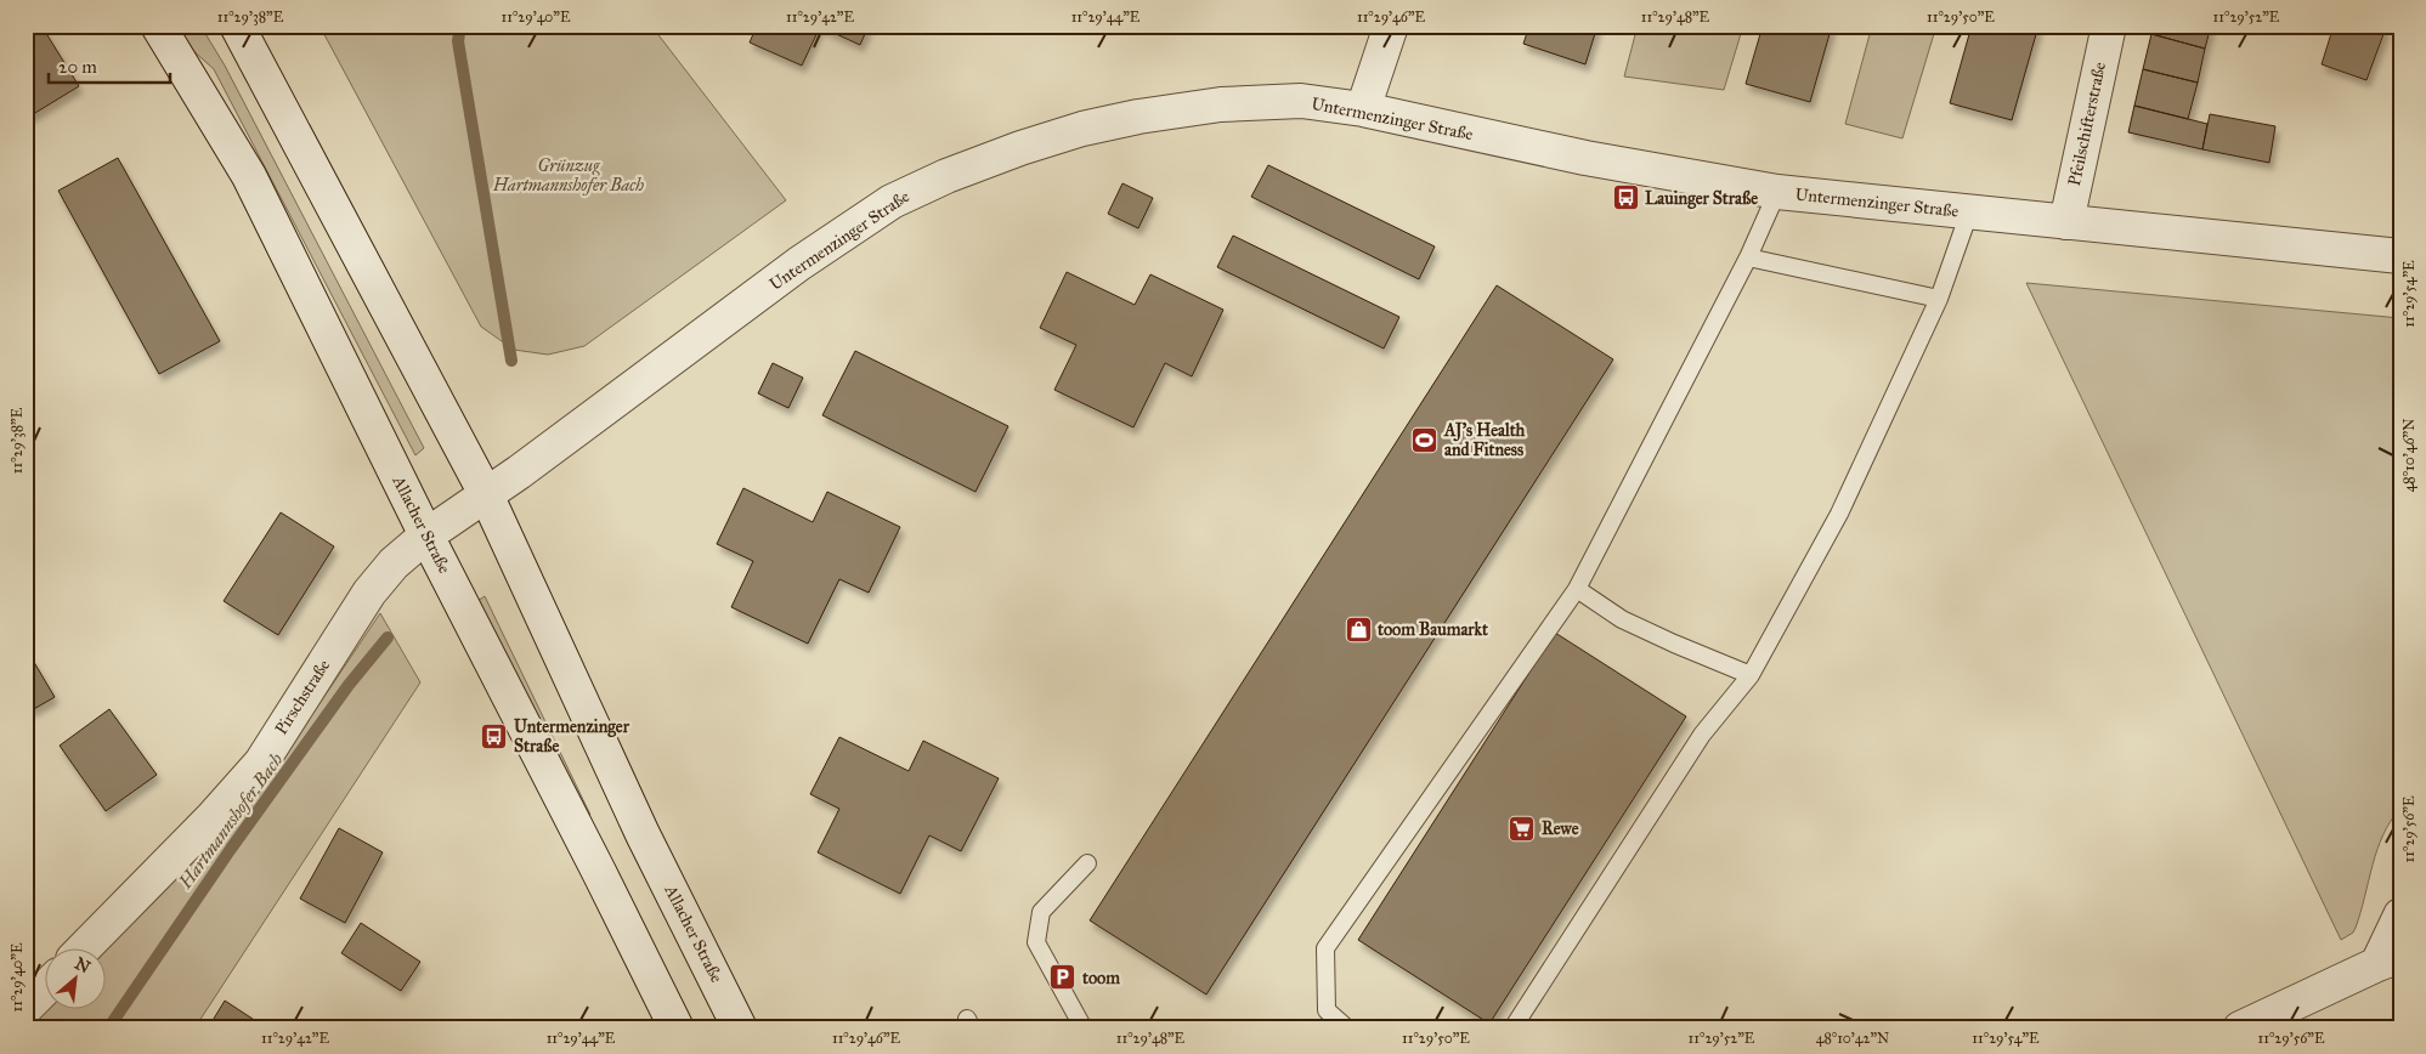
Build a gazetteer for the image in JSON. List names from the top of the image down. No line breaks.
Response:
{"streets":{"street":["Untermenzinger Straße","Pfeilschifterstraße","Allacher Straße","Pirschstraße"]},"crossings":[["Untermenzinger Straße","Pfeilschifterstraße"],["Untermenzinger Straße","Allacher Straße"],["Untermenzinger Straße","Pirschstraße"],["Allacher Straße","Pirschstraße"]],"water":["Hartmannshofer Bach"],"parks":["Grünzug Hartmannshofer Bach"],"places":{"bus stop":["Lauinger Straße","Untermenzinger Straße"],"sports":["AJ's Health and Fitness"],"shop":["toom Baumarkt"],"supermarket":["Rewe"],"parking":["toom"]},"scale_bar":"20 m","north":"top right","coordinates":["11°29'38\"E","11°29'40\"E","11°29'42\"E","11°29'44\"E","11°29'46\"E","11°29'48\"E","11°29'50\"E","11°29'52\"E","11°29'54\"E","48°10'46\"N","11°29'56\"E","48°10'42\"N"]}
